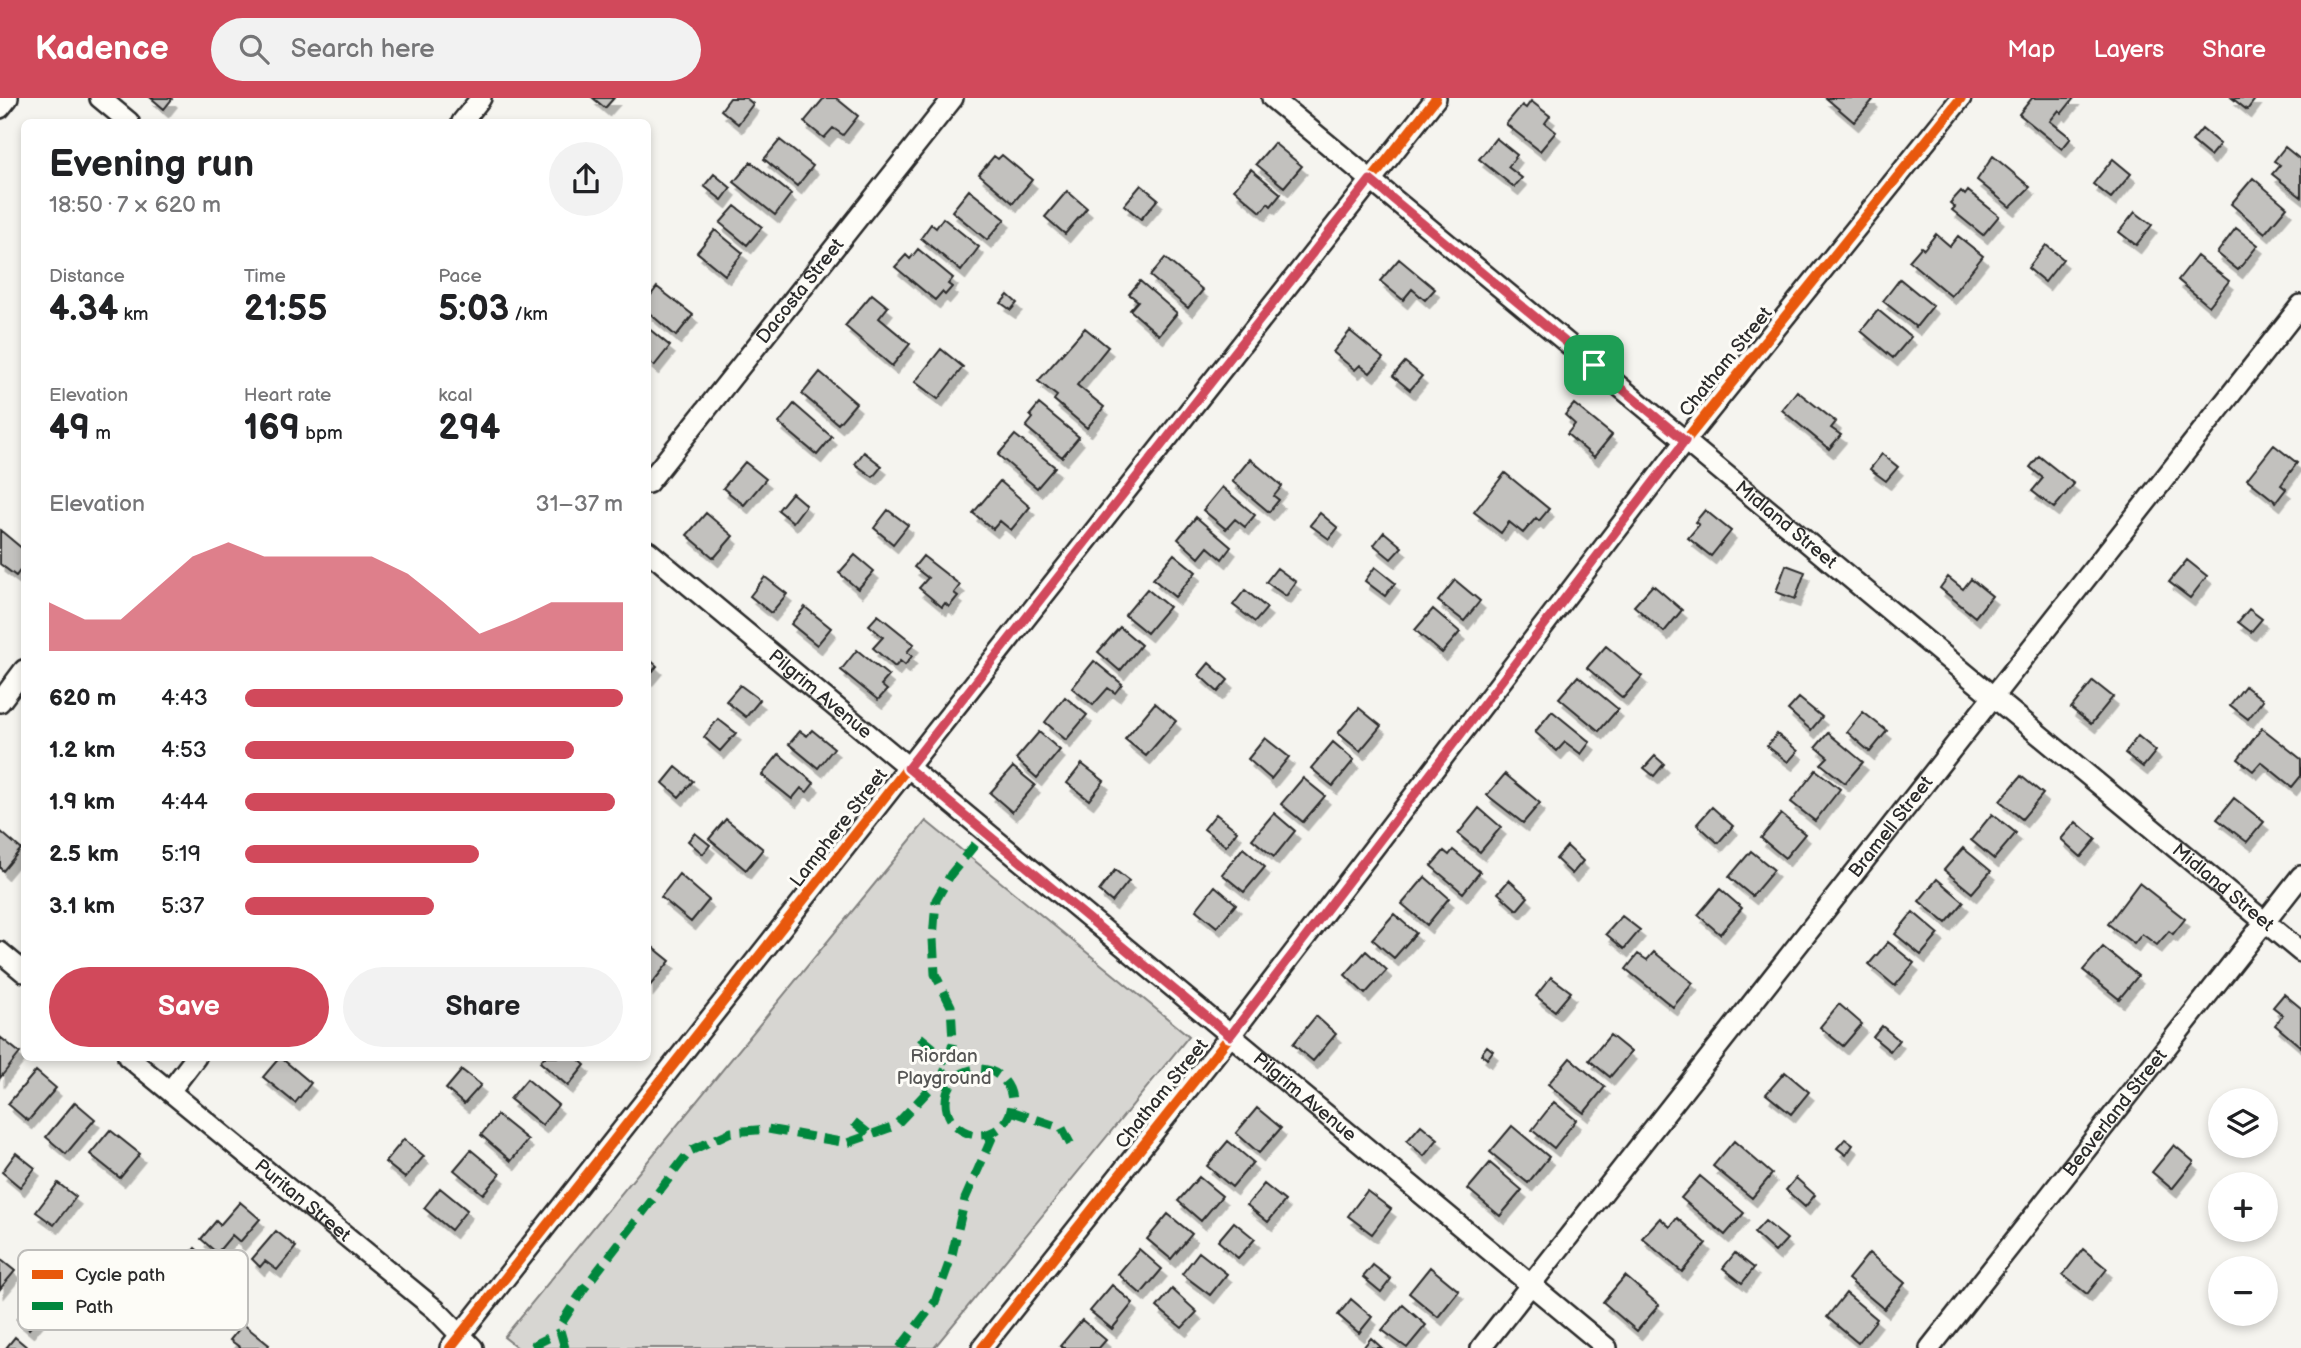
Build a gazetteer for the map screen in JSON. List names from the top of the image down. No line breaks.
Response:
{"streets":{"street":["Dacosta Street","Chatham Street","Midland Street","Pilgrim Avenue","Bramell Street","Lamphere Street","Beaverland Street","Puritan Street"]},"crossings":[["Chatham Street","Midland Street"],["Chatham Street","Pilgrim Avenue"],["Midland Street","Bramell Street"],["Midland Street","Lamphere Street"],["Midland Street","Beaverland Street"],["Pilgrim Avenue","Bramell Street"],["Pilgrim Avenue","Lamphere Street"],["Lamphere Street","Puritan Street"]],"parks":["Riordan Playground"],"legend":["Cycle path","Path"],"page":{"header":"Kadence","search":"Search here","nav":["Map","Layers","Share"],"heading":["Evening run","18:50 · 7 × 620 m"],"stats":[["Distance","4.34 km"],["Time","21:55"],["Pace","5:03 /km"],["Elevation","49 m"],["Heart rate","169 bpm"],["kcal","294"]],"chart":["Elevation","31–37 m"],"list":[{"name":"620 m","note":"4:43"},{"name":"1.2 km","note":"4:53"},{"name":"1.9 km","note":"4:44"},{"name":"2.5 km","note":"5:19"},{"name":"3.1 km","note":"5:37"}],"buttons":["Save","Share"],"map_buttons":["+","−"]}}
